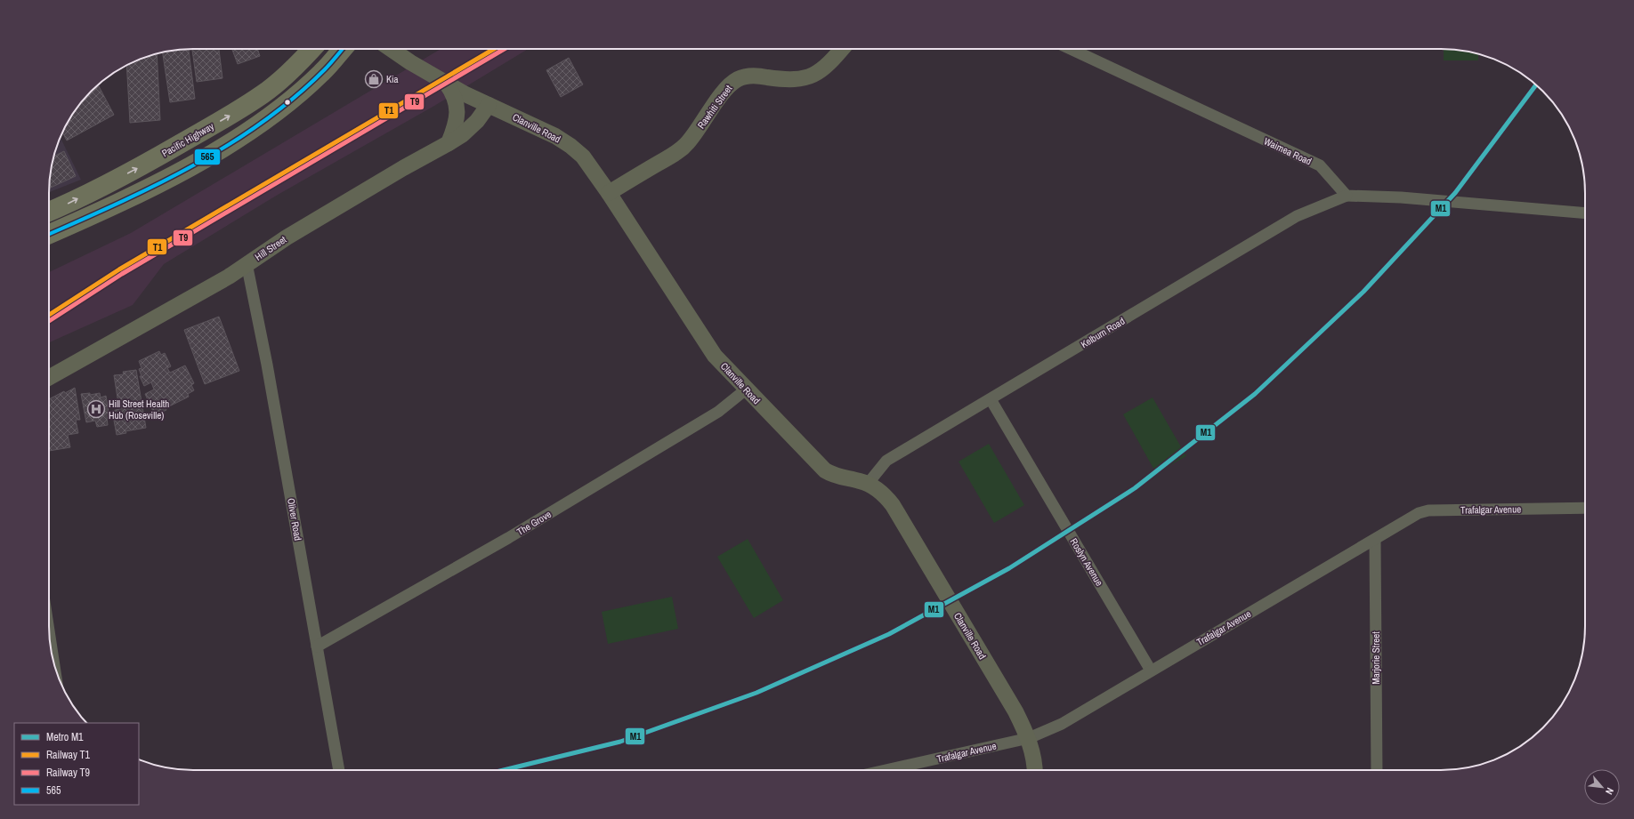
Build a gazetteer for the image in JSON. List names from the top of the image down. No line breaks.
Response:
{"streets":{"highway":["Pacific Highway"],"street":["Rawhiti Street","Clanville Road","Waimea Road","Hill Street","Kelburn Road","Trafalgar Avenue","Oliver Road","The Grove","Roslyn Avenue","Marjorie Street"]},"crossings":[["Rawhiti Street","Clanville Road"],["Clanville Road","Hill Street"],["Clanville Road","Kelburn Road"],["Clanville Road","Trafalgar Avenue"],["Clanville Road","The Grove"],["Waimea Road","Kelburn Road"],["Hill Street","Oliver Road"],["Kelburn Road","Roslyn Avenue"],["Trafalgar Avenue","Roslyn Avenue"],["Trafalgar Avenue","Marjorie Street"],["Oliver Road","The Grove"]],"places":{"shop":["Kia"],"hospital":["Hill Street Health Hub (Roseville)"]},"lines":["rail line T1","rail line T9","transit line 565","metro line M1"],"legend":["Metro M1","Railway T1","Railway T9","565"],"north":"bottom right"}
